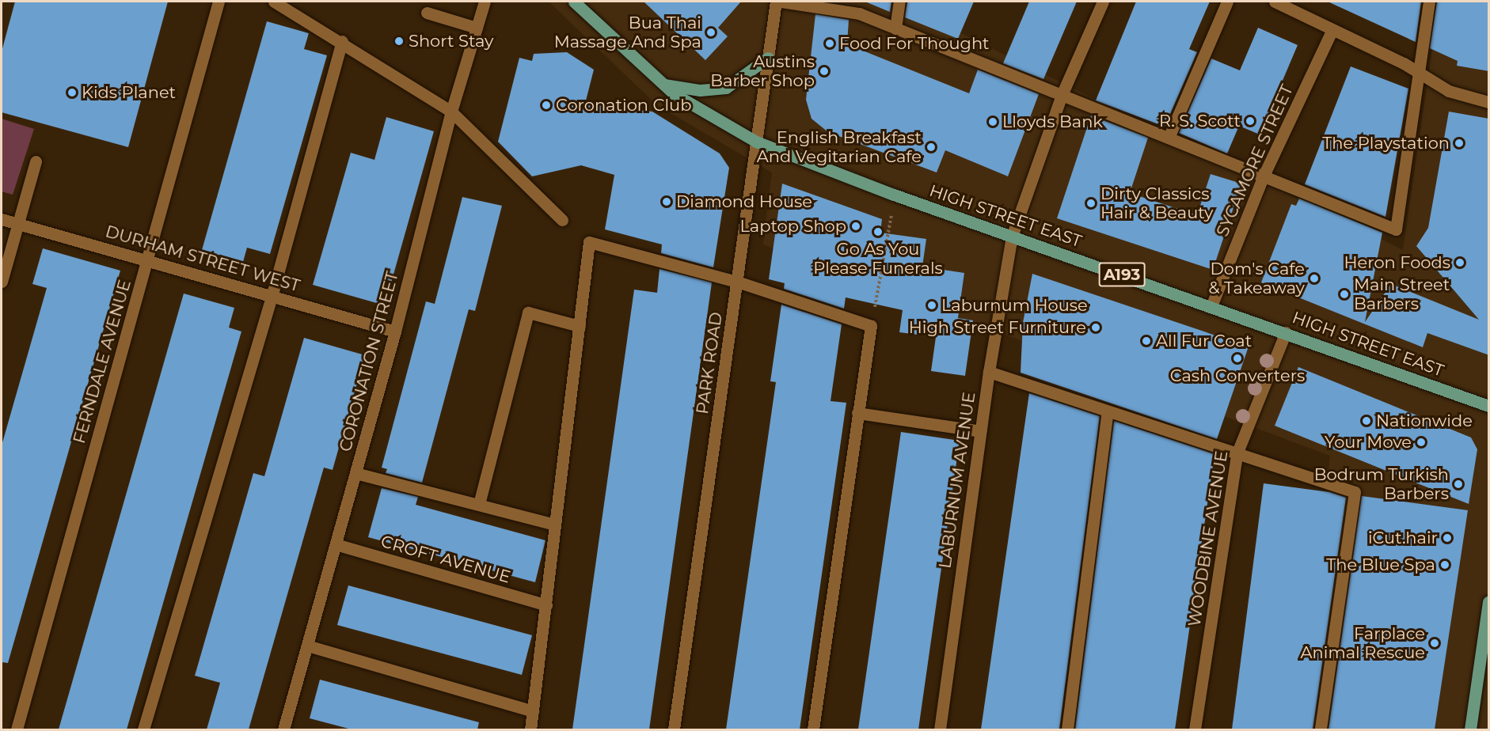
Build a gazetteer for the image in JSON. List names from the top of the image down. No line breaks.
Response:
{"streets":{"main road":["HIGH STREET EAST","A193"],"street":["SYCAMORE STREET","DURHAM STREET WEST","FERNDALE AVENUE","CORONATION STREET","PARK ROAD","LABURNUM AVENUE","WOODBINE AVENUE","CROFT AVENUE"]},"crossings":[["SYCAMORE STREET","HIGH STREET EAST"],["HIGH STREET EAST","PARK ROAD"],["HIGH STREET EAST","LABURNUM AVENUE"],["HIGH STREET EAST","WOODBINE AVENUE"],["DURHAM STREET WEST","FERNDALE AVENUE"],["DURHAM STREET WEST","CORONATION STREET"],["CORONATION STREET","CROFT AVENUE"]],"places":["Bua Thai Massage And Spa","Short Stay","Food For Thought","Austins Barber Shop","Kids Planet","Coronation Club","R. S. Scott","Lloyds Bank","The Playstation","English Breakfast And Vegitarian Cafe","Diamond House","Dirty Classics Hair & Beauty","Laptop Shop","Go As You Please Funerals","Heron Foods","Dom's Cafe & Takeaway","Main Street Barbers","Laburnum House","High Street Furniture","All Fur Coat","Cash Converters","Nationwide","Your Move","Bodrum Turkish Barbers","iCut.hair","The Blue Spa","Farplace Animal Rescue"]}
